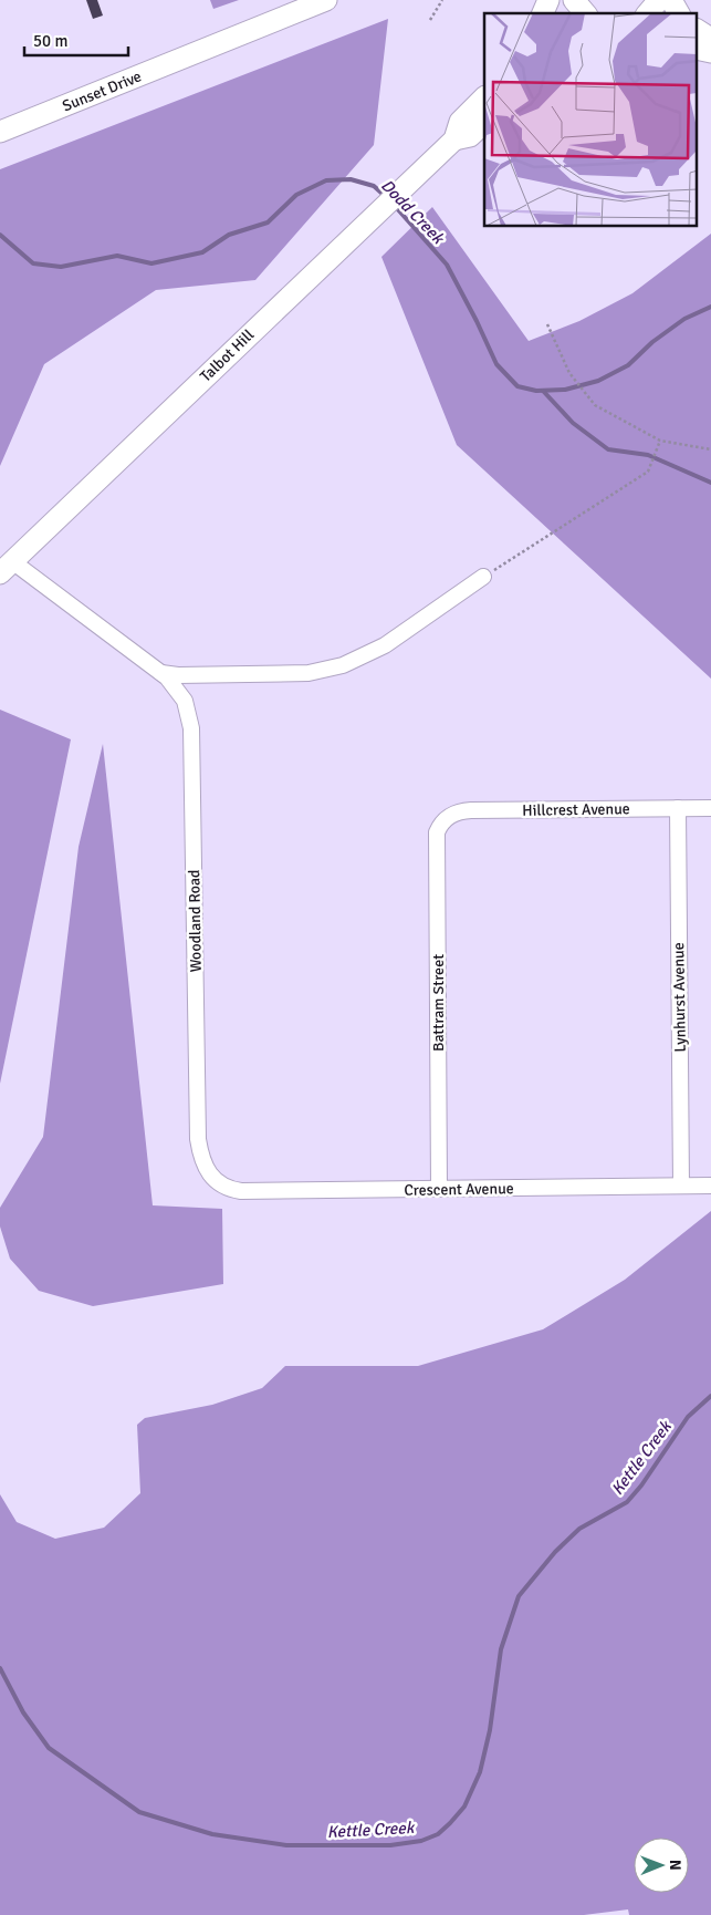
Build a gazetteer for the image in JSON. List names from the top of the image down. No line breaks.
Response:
{"streets":{"main road":["Sunset Drive","Talbot Hill"],"street":["Hillcrest Avenue","Woodland Road","Lynhurst Avenue","Battram Street","Crescent Avenue"]},"crossings":[["Talbot Hill","Woodland Road"],["Hillcrest Avenue","Lynhurst Avenue"],["Hillcrest Avenue","Battram Street"],["Woodland Road","Crescent Avenue"],["Lynhurst Avenue","Crescent Avenue"],["Battram Street","Crescent Avenue"]],"water":["Dodd Creek","Kettle Creek"],"scale_bar":"50 m","north":"right"}
